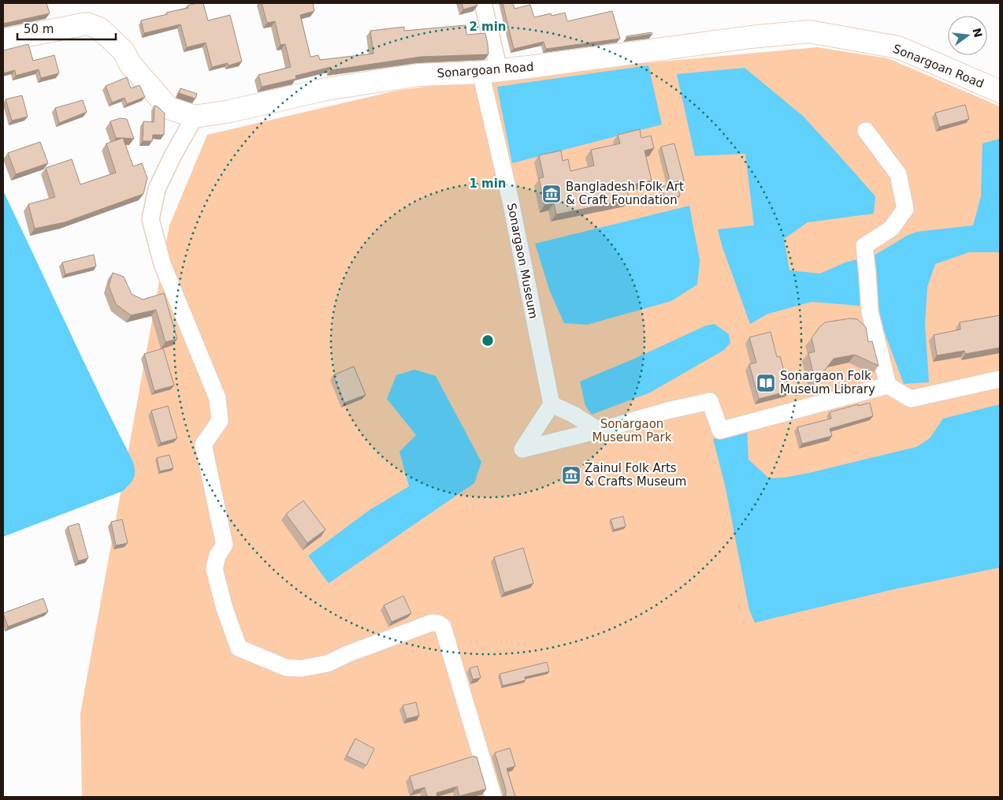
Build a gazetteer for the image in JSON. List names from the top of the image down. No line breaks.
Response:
{"streets":{"main road":["Sonargoan Road"],"street":["Sonargaon Museum"]},"crossings":[["Sonargoan Road","Sonargaon Museum"]],"parks":["Sonargaon Museum Park"],"places":{"museum":["Bangladesh Folk Art & Craft Foundation","Zainul Folk Arts & Crafts Museum"],"library":["Sonargaon Folk Museum Library"]},"scale_bar":"50 m","north":"right","rings":["2 min","1 min"]}
